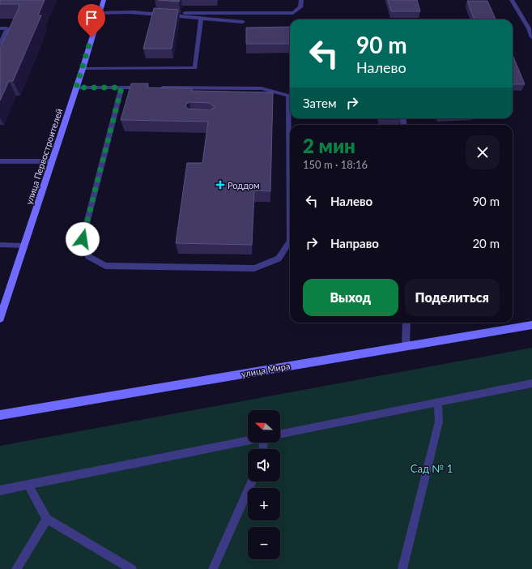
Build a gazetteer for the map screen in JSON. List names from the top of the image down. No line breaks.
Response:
{"streets":{"main road":["улица Первостроителей","улица Мира"]},"parks":["Сад № 1"],"places":{"health":["Роддом"]},"north":"left","page":{"turn":["90 m","Налево"],"then":"Затем","heading":["2 мин","150 m · 18:16"],"list":[{"name":"Налево","value":"90 m"},{"name":"Направо","value":"20 m"}],"buttons":["Выход","Поделиться"],"map_buttons":["+","−"]}}
